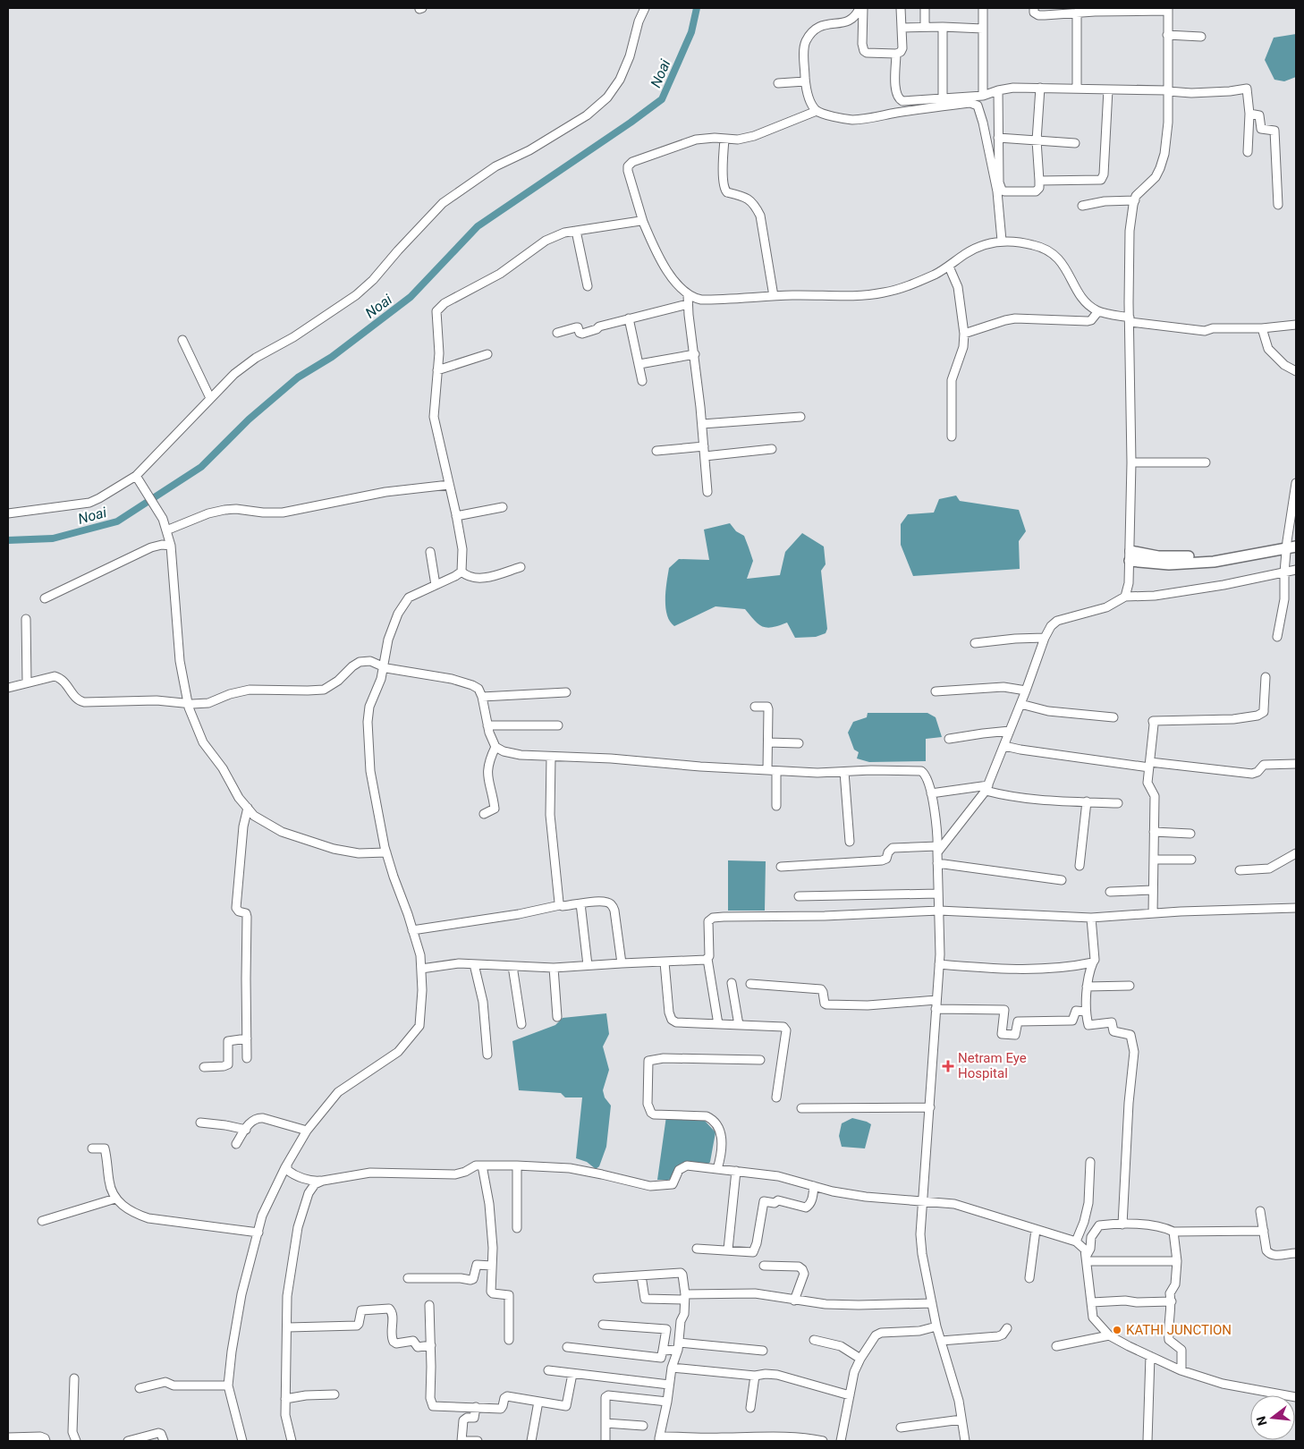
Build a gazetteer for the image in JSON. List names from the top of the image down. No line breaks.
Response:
{"water":["Noai"],"places":{"health":["Netram Eye Hospital"],"other":["KATHI JUNCTION"]},"north":"left"}
